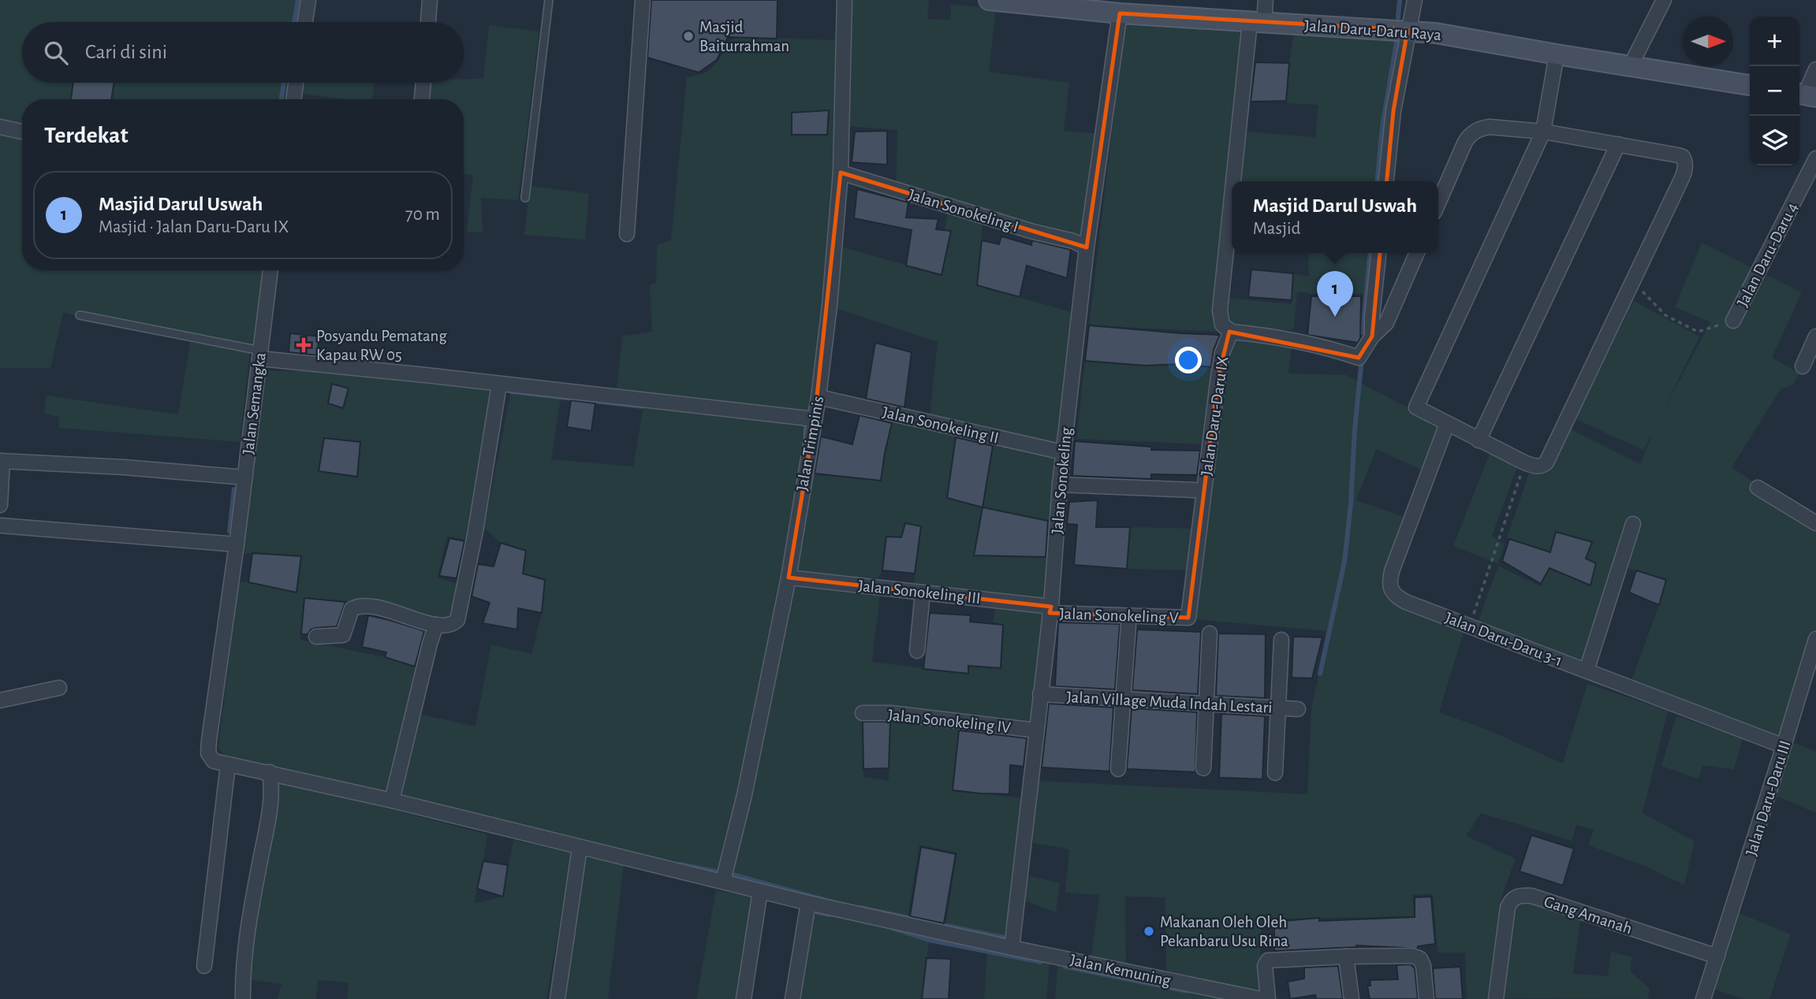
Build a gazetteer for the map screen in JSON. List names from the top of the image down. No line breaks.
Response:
{"streets":{"main road":["Jalan Daru-Daru Raya"],"street":["Jalan Sonokeling I","Jalan Daru-Daru 4","Jalan Semangka","Jalan Daru-Daru IX","Jalan Sonokeling II","Jalan Trimpinis","Jalan Sonokeling","Jalan Sonokeling III","Jalan Sonokeling V","Jalan Daru-Daru 3-1","Jalan Village Muda Indah Lestari","Jalan Sonokeling IV","Jalan Daru-Daru III","Gang Amanah","Jalan Kemuning"]},"crossings":[["Jalan Daru-Daru Raya","Jalan Sonokeling"],["Jalan Sonokeling I","Jalan Trimpinis"],["Jalan Sonokeling I","Jalan Sonokeling"],["Jalan Semangka","Jalan Kemuning"],["Jalan Daru-Daru IX","Jalan Sonokeling V"],["Jalan Sonokeling II","Jalan Trimpinis"],["Jalan Sonokeling II","Jalan Sonokeling"],["Jalan Trimpinis","Jalan Sonokeling III"],["Jalan Trimpinis","Jalan Kemuning"],["Jalan Sonokeling","Jalan Sonokeling III"],["Jalan Sonokeling","Jalan Sonokeling V"],["Jalan Sonokeling","Jalan Village Muda Indah Lestari"],["Jalan Sonokeling","Jalan Sonokeling IV"],["Jalan Sonokeling","Jalan Kemuning"],["Jalan Sonokeling III","Jalan Sonokeling V"],["Jalan Daru-Daru 3-1","Jalan Daru-Daru III"],["Jalan Daru-Daru III","Gang Amanah"]],"places":{"other":["Masjid Baiturrahman","Makanan Oleh Oleh Pekanbaru Usu Rina"],"health":["Posyandu Pematang Kapau RW 05"]},"north":"right","page":{"map_buttons":["+","−"],"search":"Cari di sini","heading":"Terdekat","list":[{"mark":"1","name":"Masjid Darul Uswah","note":"Masjid · Jalan Daru-Daru IX","value":"70 m"}],"popup":["Masjid Darul Uswah","Masjid"],"pins":"1"}}
